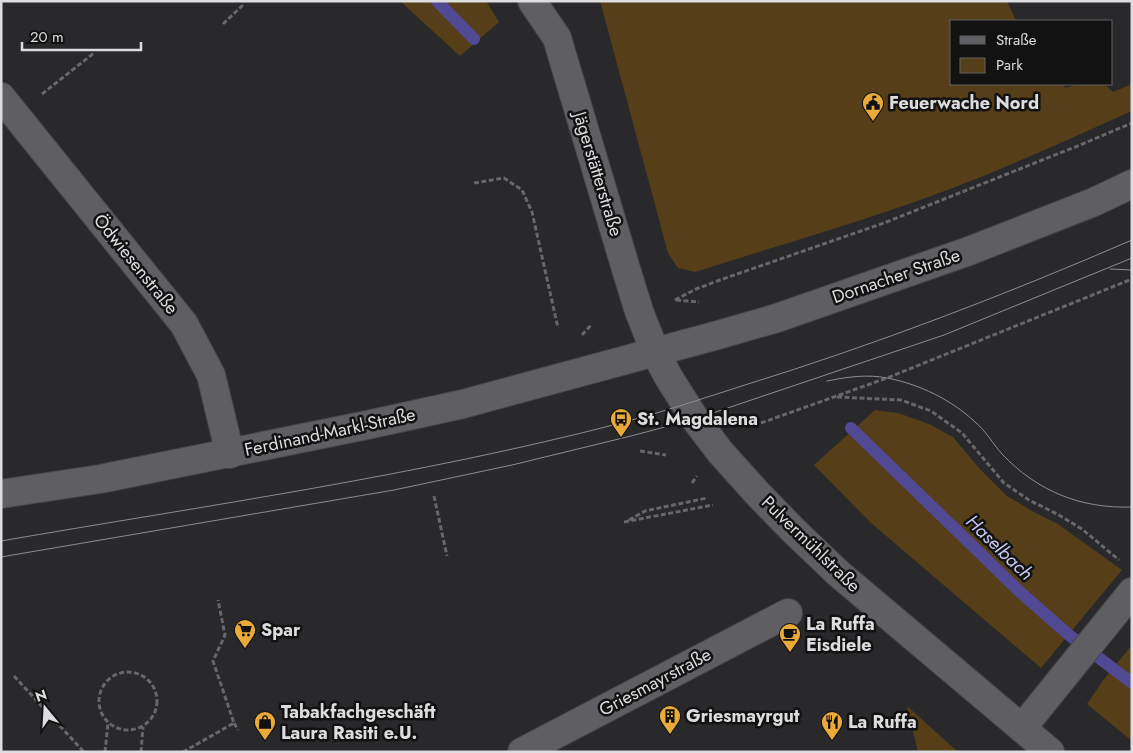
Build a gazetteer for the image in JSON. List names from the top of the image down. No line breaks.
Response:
{"streets":{"street":["Jägerstätterstraße","Ödwiesenstraße","Dornacher Straße","Ferdinand-Markl-Straße","Pulvermühlstraße","Griesmayrstraße"]},"crossings":[["Jägerstätterstraße","Dornacher Straße"],["Jägerstätterstraße","Ferdinand-Markl-Straße"],["Jägerstätterstraße","Pulvermühlstraße"],["Ödwiesenstraße","Ferdinand-Markl-Straße"],["Dornacher Straße","Ferdinand-Markl-Straße"],["Dornacher Straße","Pulvermühlstraße"],["Ferdinand-Markl-Straße","Pulvermühlstraße"]],"water":["Haselbach"],"places":{"public building":["Feuerwache Nord"],"bus stop":["St. Magdalena"],"supermarket":["Spar"],"cafe":["La Ruffa Eisdiele"],"building":["Griesmayrgut"],"shop":["Tabakfachgeschäft Laura Rasiti e.U."],"restaurant":["La Ruffa"]},"legend":["Straße","Park"],"scale_bar":"20 m","north":"top"}
